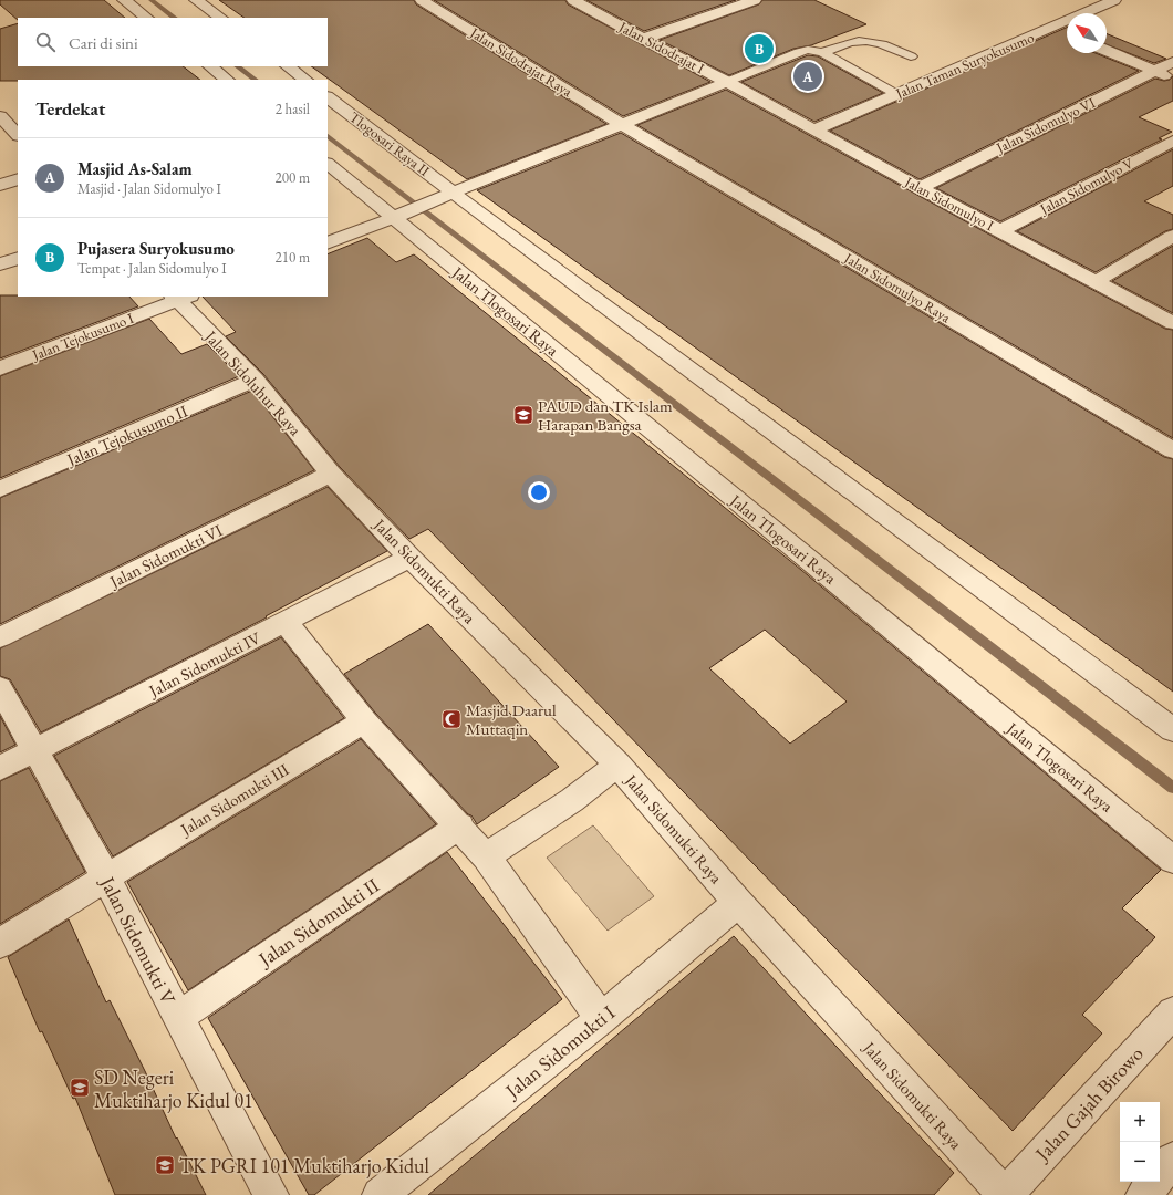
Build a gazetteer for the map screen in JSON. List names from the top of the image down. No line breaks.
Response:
{"streets":{"street":["Jalan Sidodrajat I","Jalan Sidodrajat Raya","Jalan Taman Suryokusumo","Jalan Sidomulyo VI","Tlogosari Raya II","Jalan Sidomulyo V","Jalan Sidomulyo I","Jalan Sidomulyo Raya","Jalan Tlogosari Raya","Jalan Tejokusumo I","Jalan Sidoluhur Raya","Jalan Tejokusumo II","Jalan Sidomukti VI","Jalan Sidomukti Raya","Jalan Sidomukti IV","Jalan Sidomukti III","Jalan Sidomukti II","Jalan Sidomukti V","Jalan Sidomukti I","Jalan Gajah Birowo"]},"crossings":[["Jalan Sidodrajat I","Jalan Sidomulyo I"],["Jalan Sidodrajat Raya","Jalan Sidomulyo Raya"],["Jalan Taman Suryokusumo","Jalan Sidomulyo I"],["Jalan Sidomulyo VI","Jalan Sidomulyo I"],["Jalan Sidomulyo V","Jalan Sidomulyo I"],["Jalan Tejokusumo I","Jalan Sidoluhur Raya"],["Jalan Sidoluhur Raya","Jalan Tejokusumo II"],["Jalan Sidoluhur Raya","Jalan Sidomukti VI"],["Jalan Sidoluhur Raya","Jalan Sidomukti Raya"],["Jalan Sidomukti VI","Jalan Sidomukti Raya"],["Jalan Sidomukti Raya","Jalan Sidomukti IV"],["Jalan Sidomukti Raya","Jalan Sidomukti I"],["Jalan Sidomukti Raya","Jalan Gajah Birowo"],["Jalan Sidomukti IV","Jalan Sidomukti V"],["Jalan Sidomukti III","Jalan Sidomukti V"],["Jalan Sidomukti II","Jalan Sidomukti V"]],"places":{"school or university":["PAUD dan TK Islam Harapan Bangsa","SD Negeri Muktiharjo Kidul 01","TK PGRI 101 Muktiharjo Kidul"],"mosque":["Masjid Daarul Muttaqin"]},"north":"top left","page":{"search":"Cari di sini","pins":["B","A"],"heading":["Terdekat","2 hasil"],"list":[{"mark":"A","name":"Masjid As-Salam","note":"Masjid · Jalan Sidomulyo I","value":"200 m"},{"mark":"B","name":"Pujasera Suryokusumo","note":"Tempat · Jalan Sidomulyo I","value":"210 m"}],"map_buttons":["+","−"]}}
